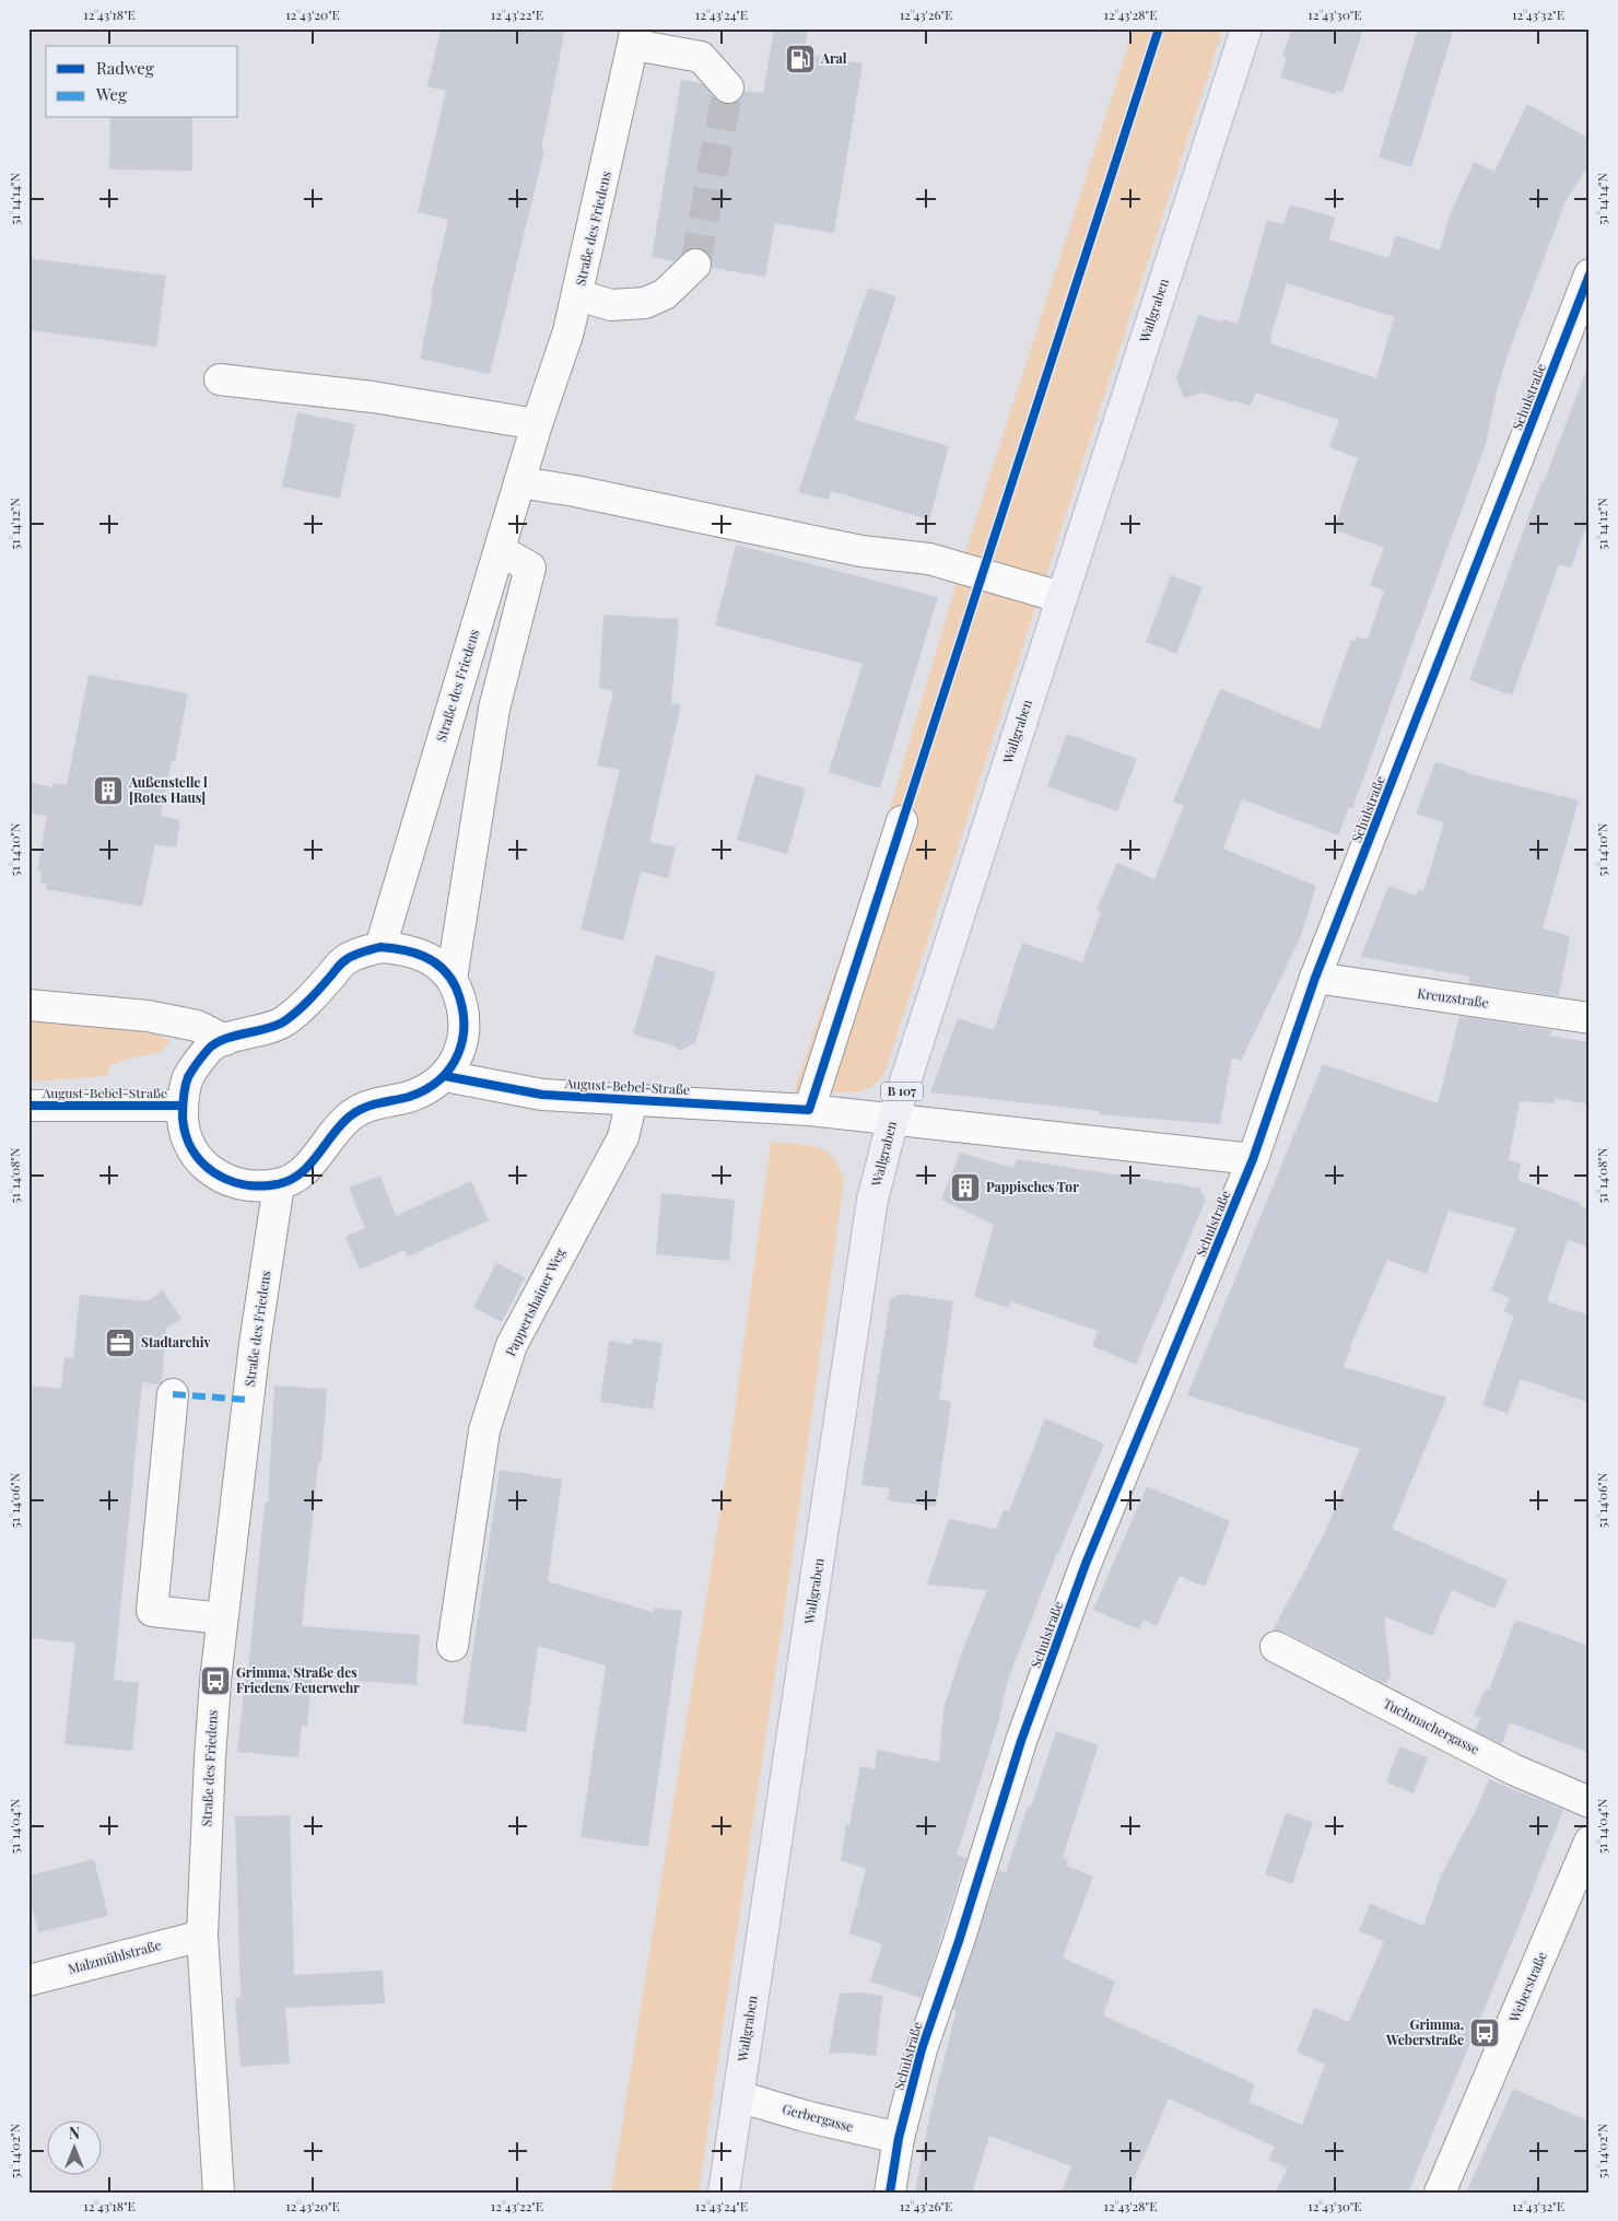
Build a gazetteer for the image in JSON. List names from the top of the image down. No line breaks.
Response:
{"streets":{"main road":["Wallgraben","B 107"],"street":["Straße des Friedens","Schulstraße","Kreuzstraße","August-Bebel-Straße","Pappertshainer Weg","Tuchmachergasse","Malzmühlstraße","Weberstraße","Gerbergasse"]},"crossings":[["Straße des Friedens","Malzmühlstraße"],["Wallgraben","August-Bebel-Straße"],["Wallgraben","Gerbergasse"],["Schulstraße","Kreuzstraße"],["Schulstraße","Gerbergasse"],["August-Bebel-Straße","Pappertshainer Weg"]],"places":{"fuel station":["Aral"],"building":["Außenstelle l [Rotes Haus]","Pappisches Tor"],"office":["Stadtarchiv"],"bus stop":["Grimma, Straße des Friedens/Feuerwehr","Grimma, Weberstraße"]},"legend":["Radweg","Weg"],"north":"top","coordinates":["12°43'18\"E","12°43'20\"E","12°43'22\"E","12°43'24\"E","12°43'26\"E","12°43'28\"E","12°43'30\"E","12°43'32\"E","51°14'14\"N","51°14'12\"N","51°14'10\"N","51°14'08\"N","51°14'06\"N","51°14'04\"N","51°14'02\"N"]}
